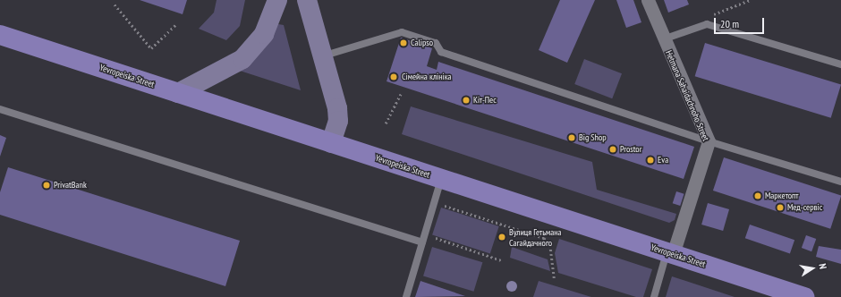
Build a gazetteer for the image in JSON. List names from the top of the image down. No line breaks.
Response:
{"streets":{"main road":["Yevropeiska Street"],"street":["Hetmana Sahaidachnoho Street"]},"crossings":[["Yevropeiska Street","Hetmana Sahaidachnoho Street"]],"places":["Calipso","Сімейна клініка","Кіт-Пес","Big Shop","Prostor","Eva","PrivatBank","Маркетопт","Мед-сервіс","Вулиця Гетьмана Сагайдачного"],"scale_bar":"20 m","north":"right"}
